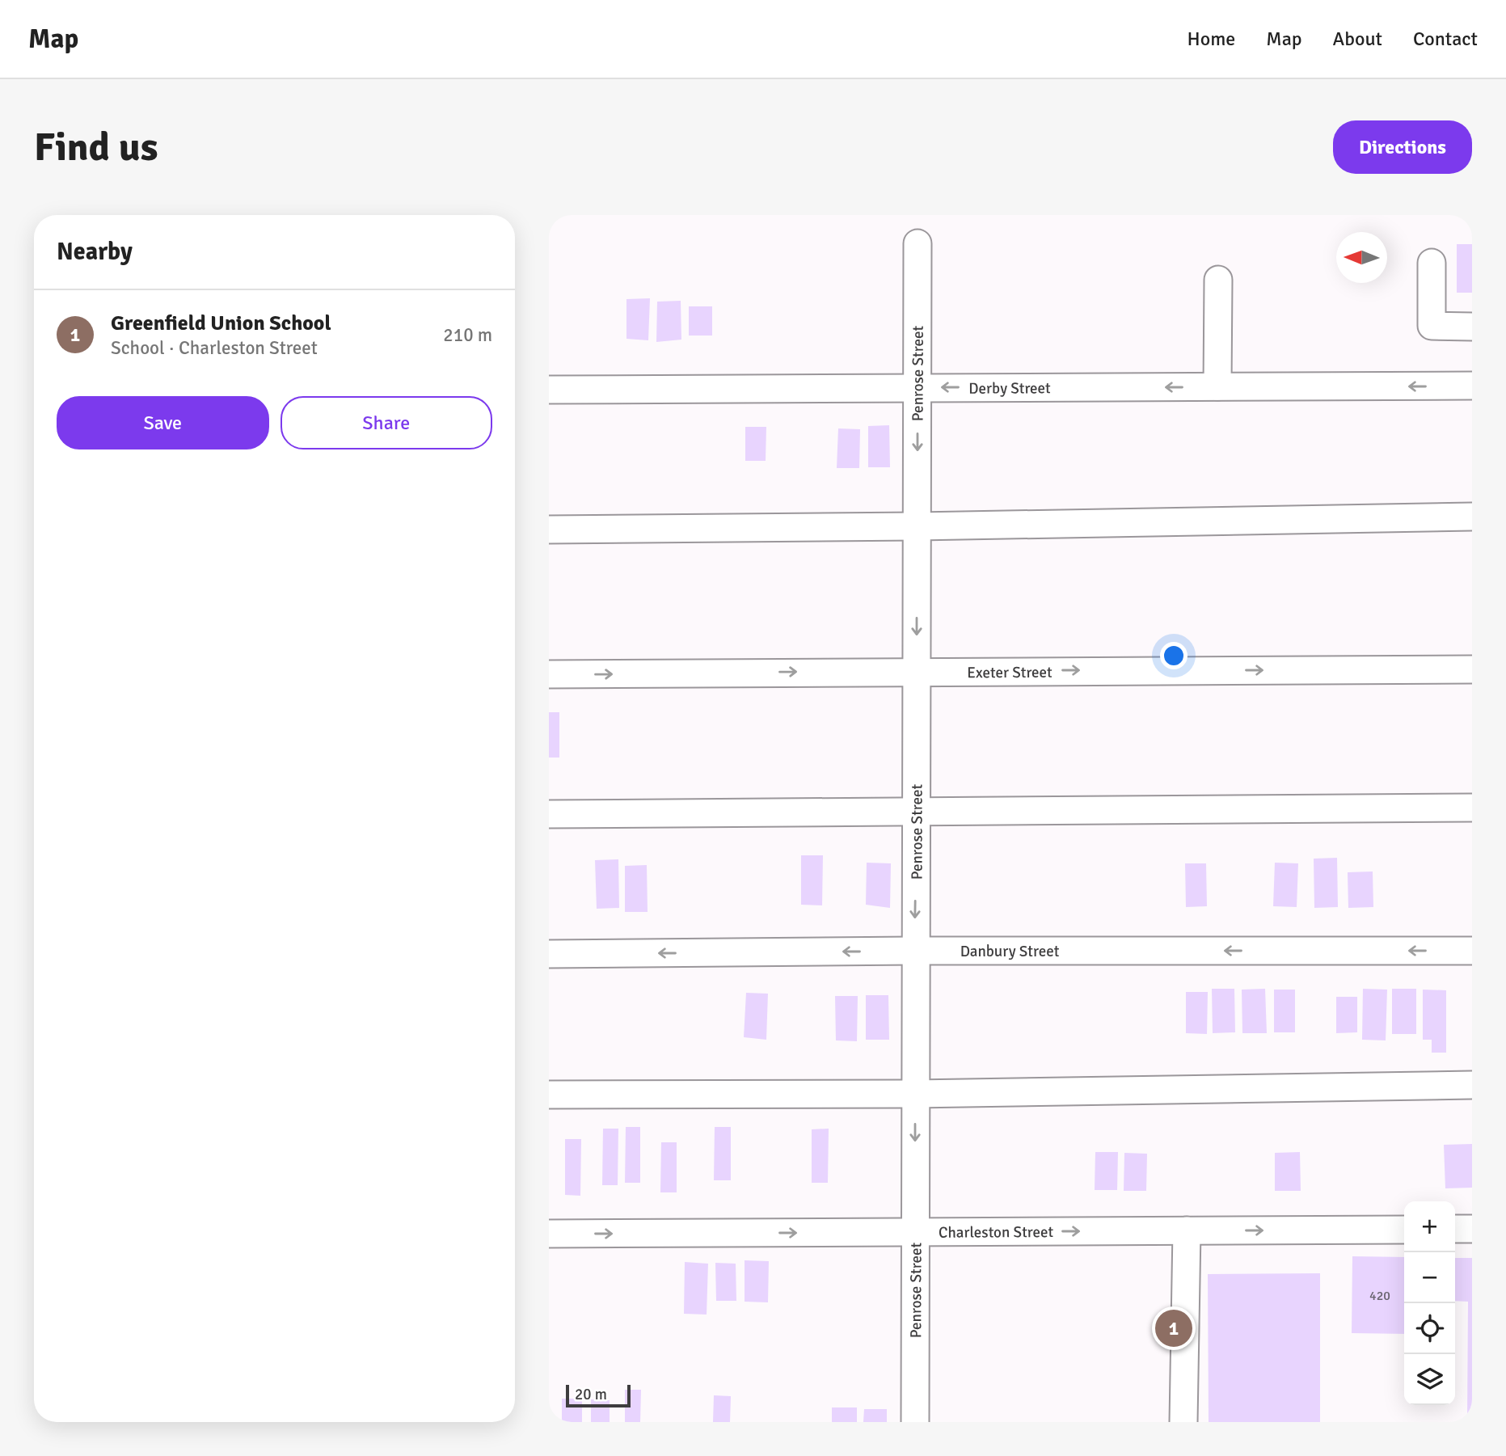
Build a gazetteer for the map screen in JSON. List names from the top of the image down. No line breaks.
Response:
{"streets":{"street":["Penrose Street","Derby Street","Exeter Street","Danbury Street","Charleston Street"]},"crossings":[["Penrose Street","Derby Street"],["Penrose Street","Exeter Street"],["Penrose Street","Danbury Street"],["Penrose Street","Charleston Street"]],"one_way":["Penrose Street"],"house_numbers":["420"],"scale_bar":"20 m","north":"left","page":{"header":"Map","nav":["Home","Map","About","Contact"],"buttons":["Directions",["Save","Share"]],"title":"Find us","heading":"Nearby","list":[{"mark":"1","name":"Greenfield Union School","note":"School · Charleston Street","value":"210 m"}],"map_buttons":["+","−"],"pins":"1","scale":"20 m"}}
